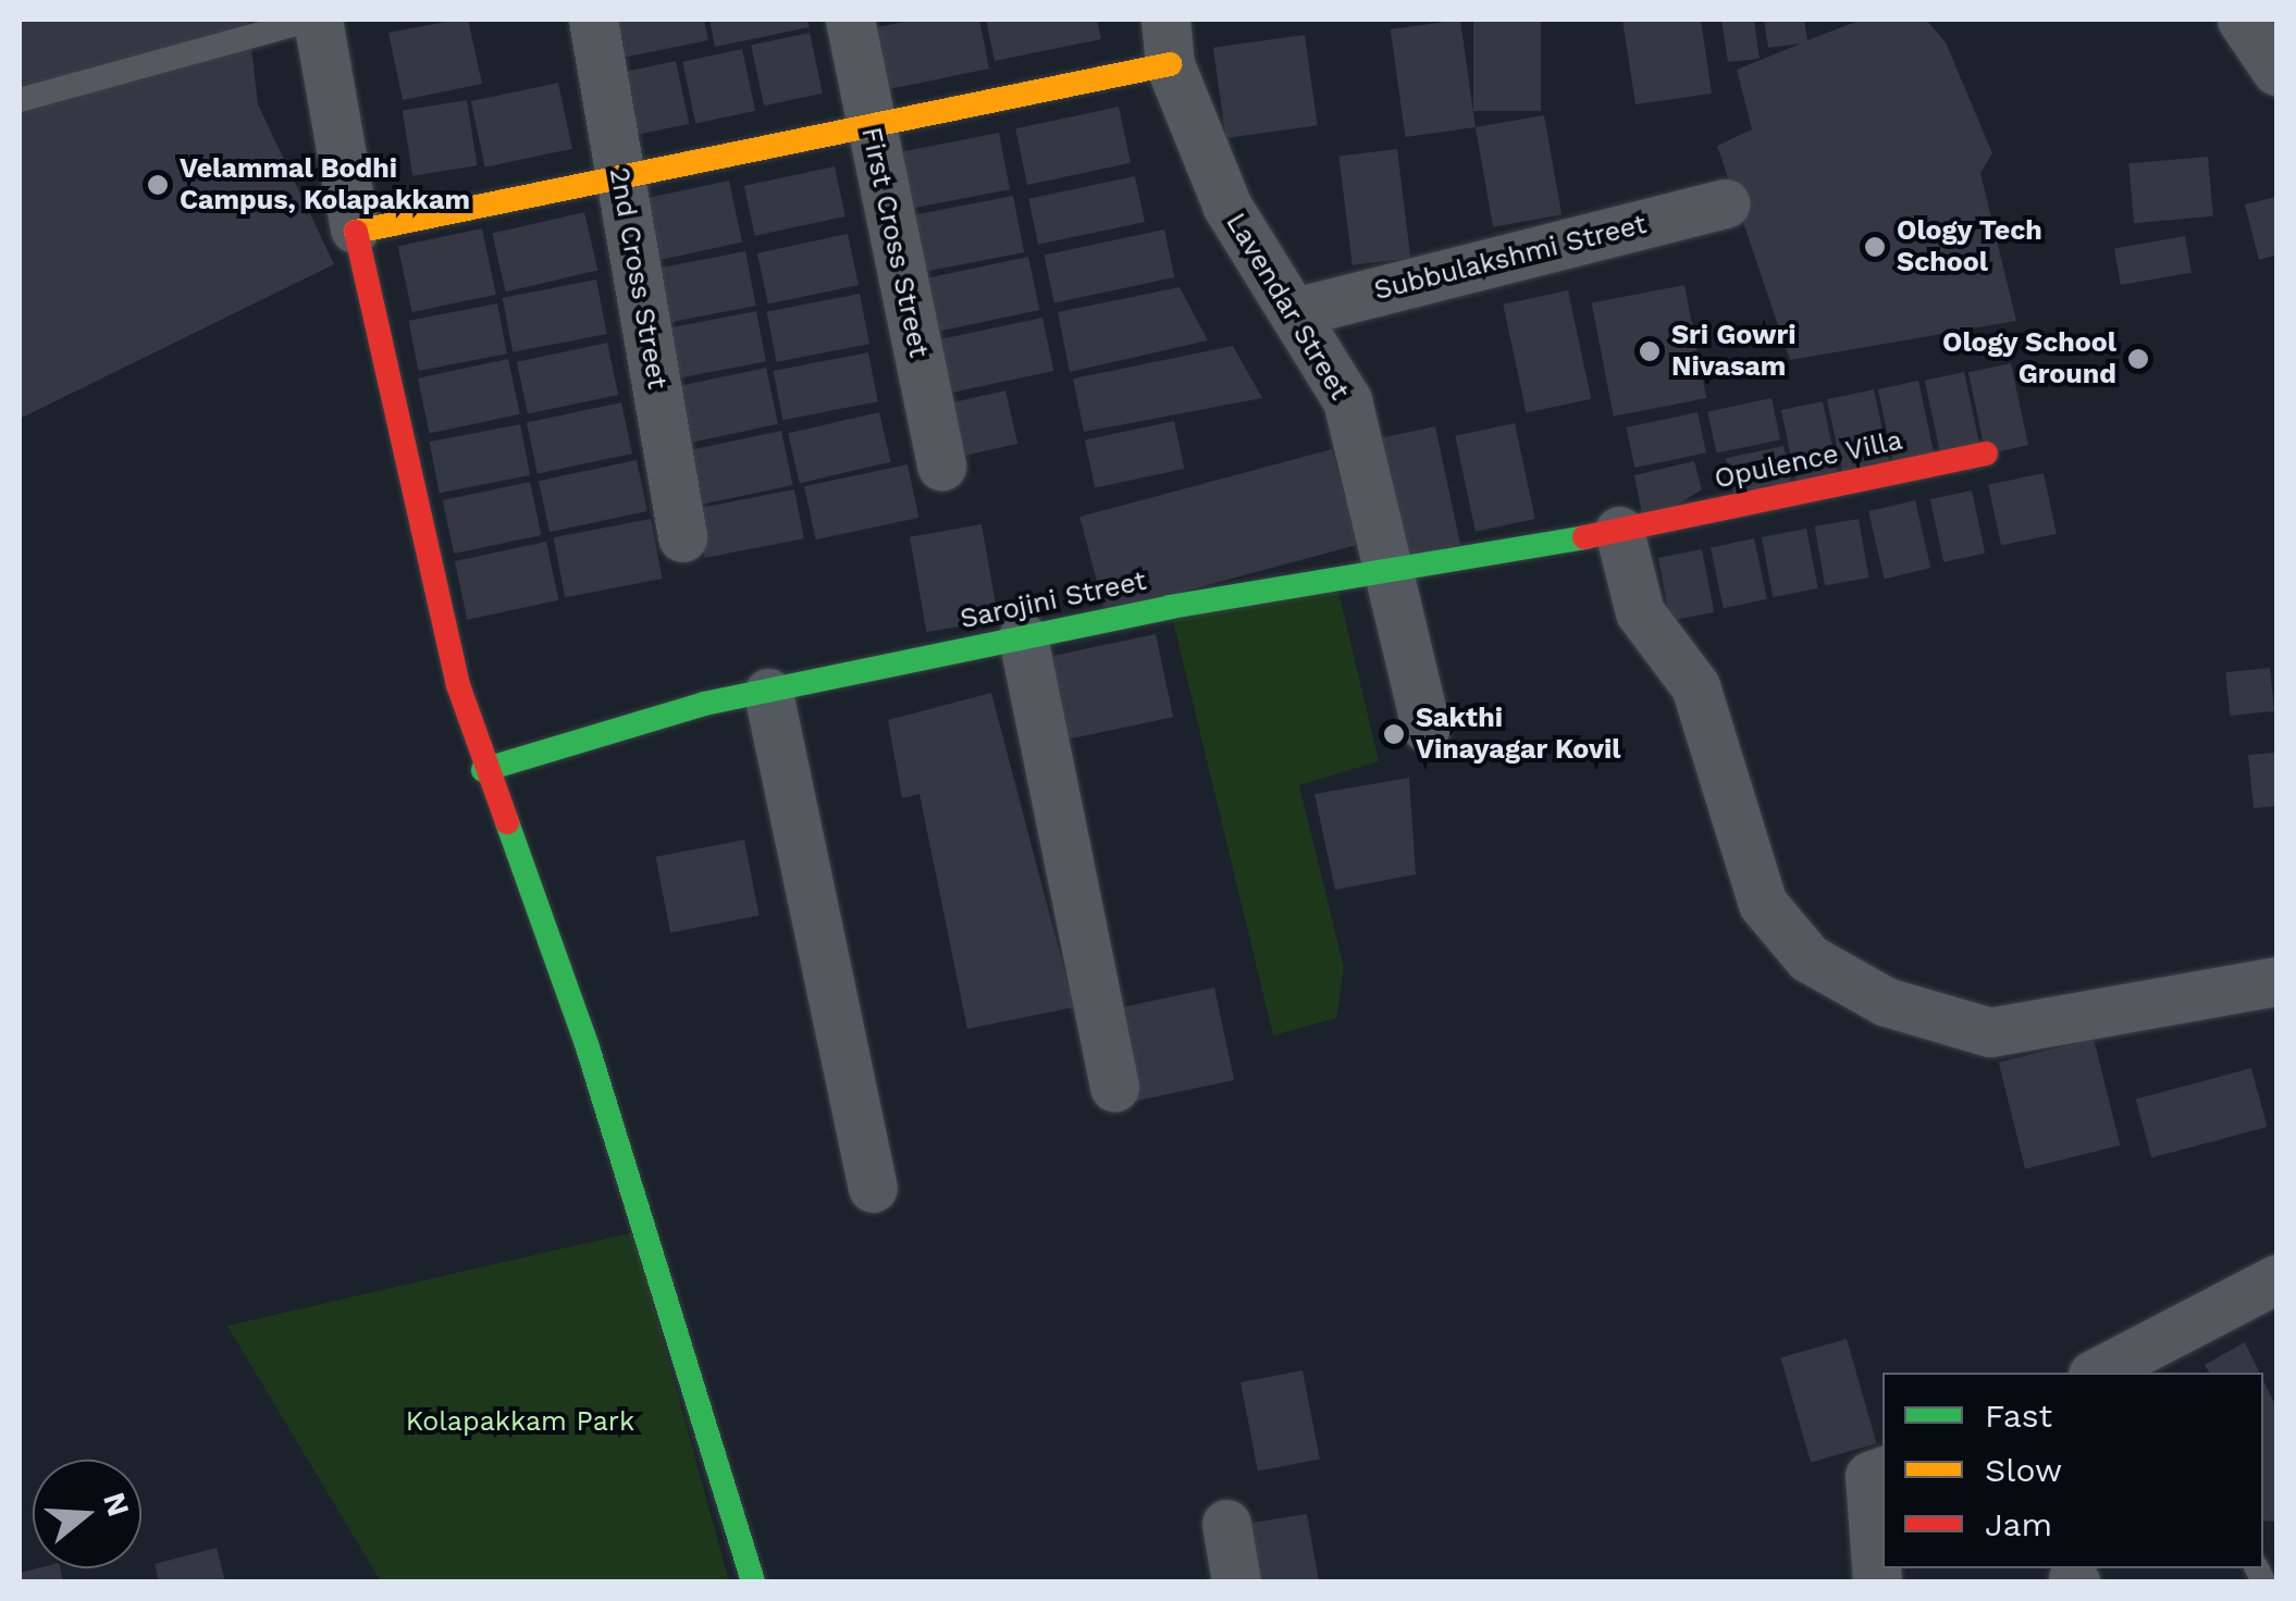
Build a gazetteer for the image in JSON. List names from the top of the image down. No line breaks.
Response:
{"streets":{"street":["First Cross Street","Subbulakshmi Street","2nd Cross Street","Lavendar Street","Opulence Villa","Sarojini Street"]},"crossings":[["Subbulakshmi Street","Lavendar Street"],["Lavendar Street","Sarojini Street"],["Opulence Villa","Sarojini Street"]],"parks":["Kolapakkam Park"],"places":["Velammal Bodhi Campus, Kolapakkam","Ology Tech School","Sri Gowri Nivasam","Ology School Ground","Sakthi Vinayagar Kovil"],"legend":["Fast","Slow","Jam"],"north":"right"}
